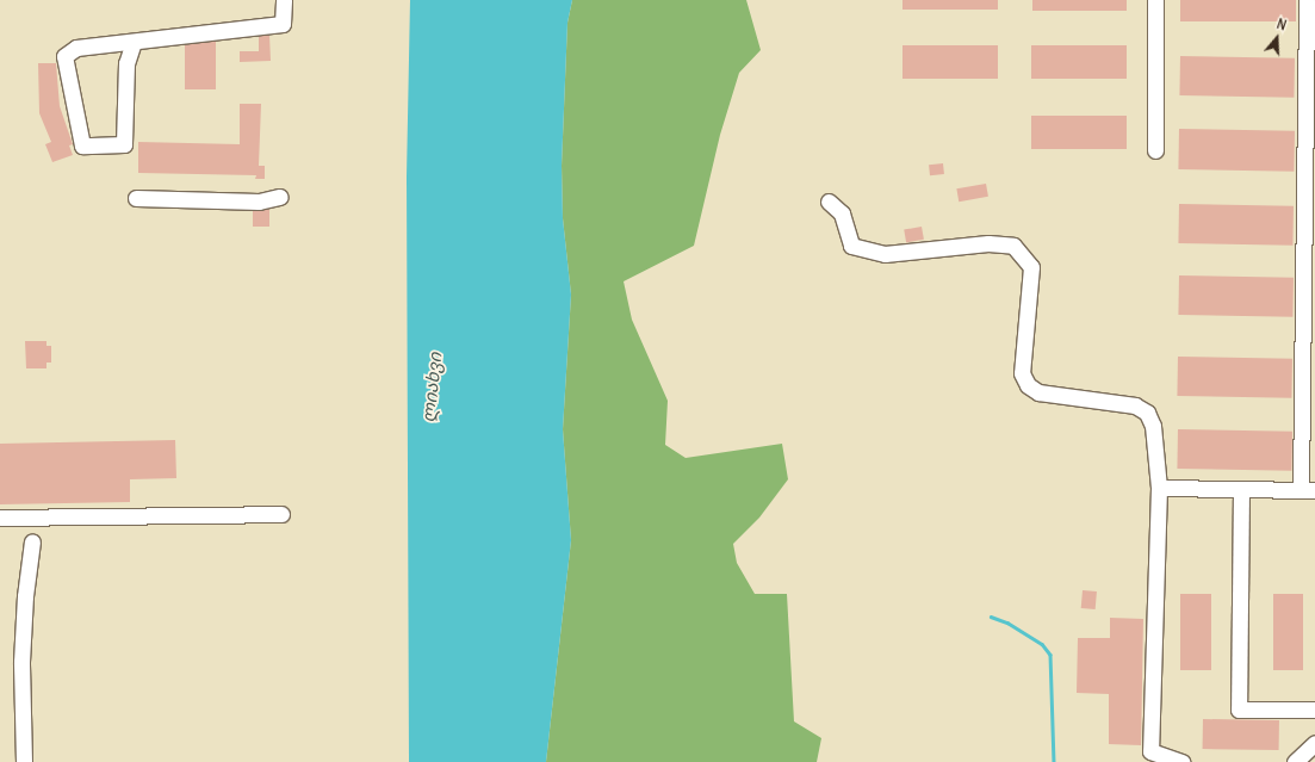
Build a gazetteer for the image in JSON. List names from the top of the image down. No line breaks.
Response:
{"water":["ლიახვი"],"north":"top"}
